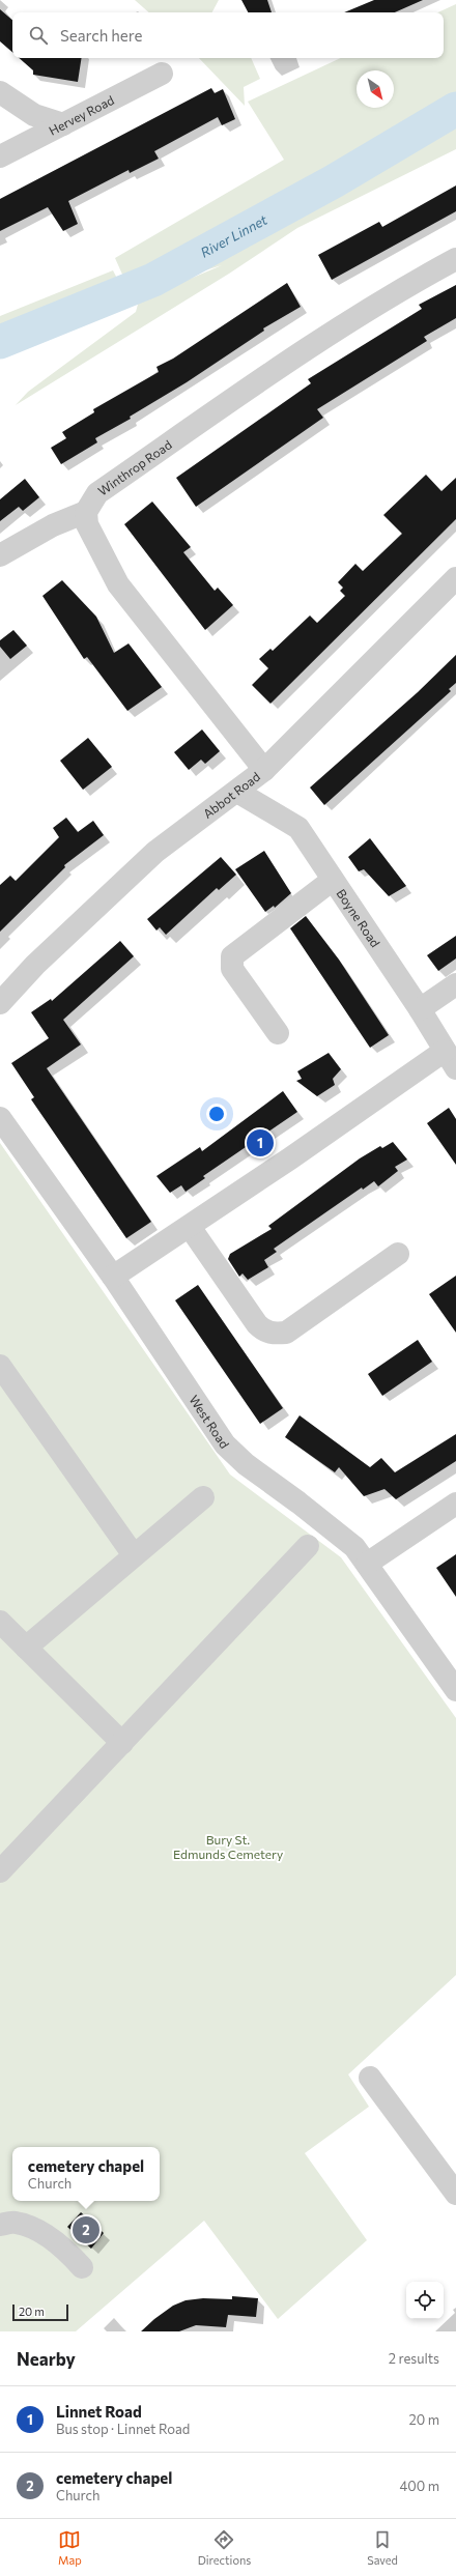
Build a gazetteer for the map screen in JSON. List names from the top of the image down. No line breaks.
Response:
{"streets":{"street":["Hervey Road","Winthrop Road","Abbot Road","Boyne Road","West Road"]},"crossings":[["Abbot Road","Boyne Road"]],"water":["River Linnet"],"parks":["Bury St. Edmunds Cemetery"],"scale_bar":"20 m","north":"bottom right","page":{"search":"Search here","pins":["1","2"],"popup":["cemetery chapel","Church"],"scale":"20 m","heading":["Nearby","2 results"],"list":[{"mark":"1","name":"Linnet Road","note":"Bus stop · Linnet Road","value":"20 m"},{"mark":"2","name":"cemetery chapel","note":"Church","value":"400 m"}],"nav":["Map","Directions","Saved"]}}
